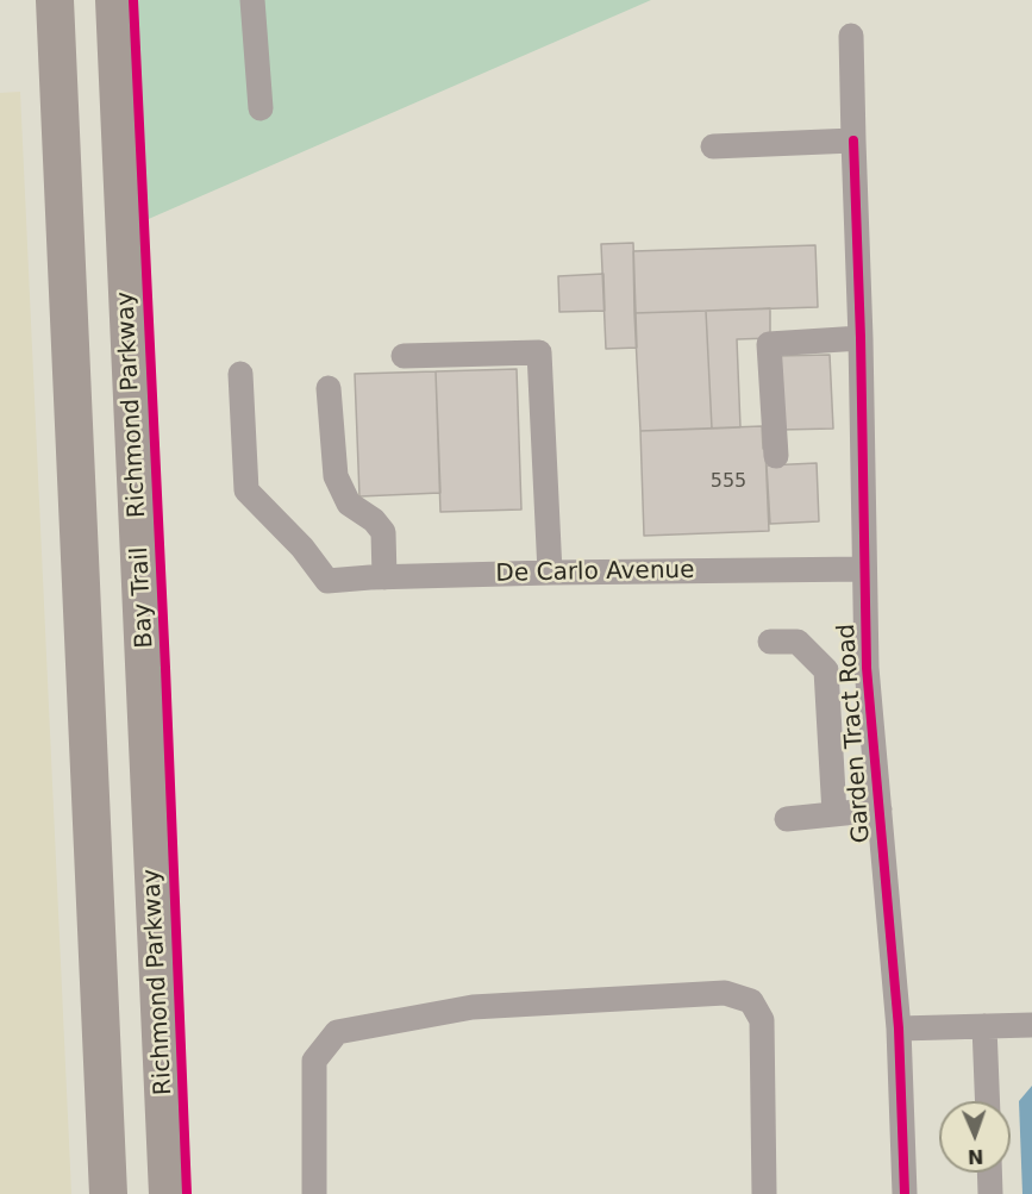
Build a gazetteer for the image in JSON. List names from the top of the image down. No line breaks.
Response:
{"streets":{"highway":["Richmond Parkway"],"street":["De Carlo Avenue","Garden Tract Road"],"cycle path":["Bay Trail"]},"crossings":[["De Carlo Avenue","Garden Tract Road"]],"house_numbers":["555"],"north":"bottom"}
